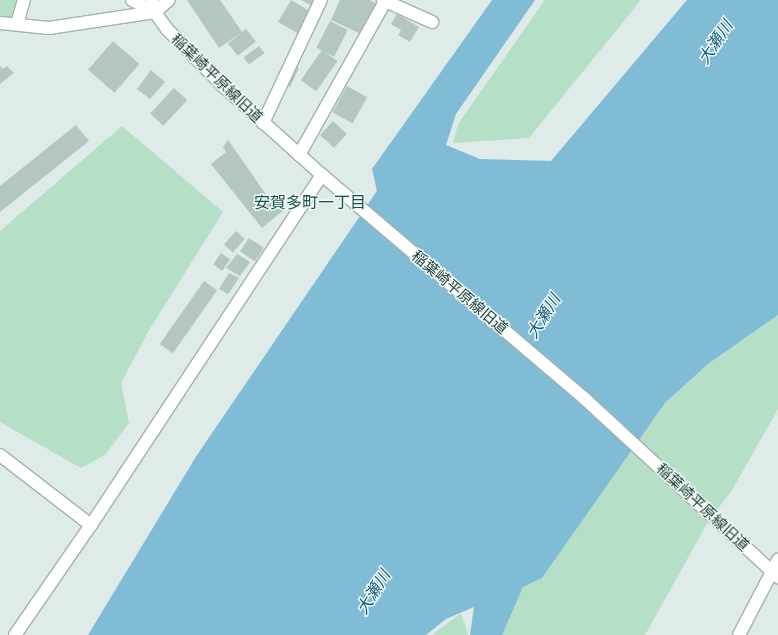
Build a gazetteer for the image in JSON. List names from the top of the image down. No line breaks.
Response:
{"streets":{"street":["稲葉崎平原線旧道"]},"districts":["安賀多町一丁目"],"water":["大瀬川"]}
